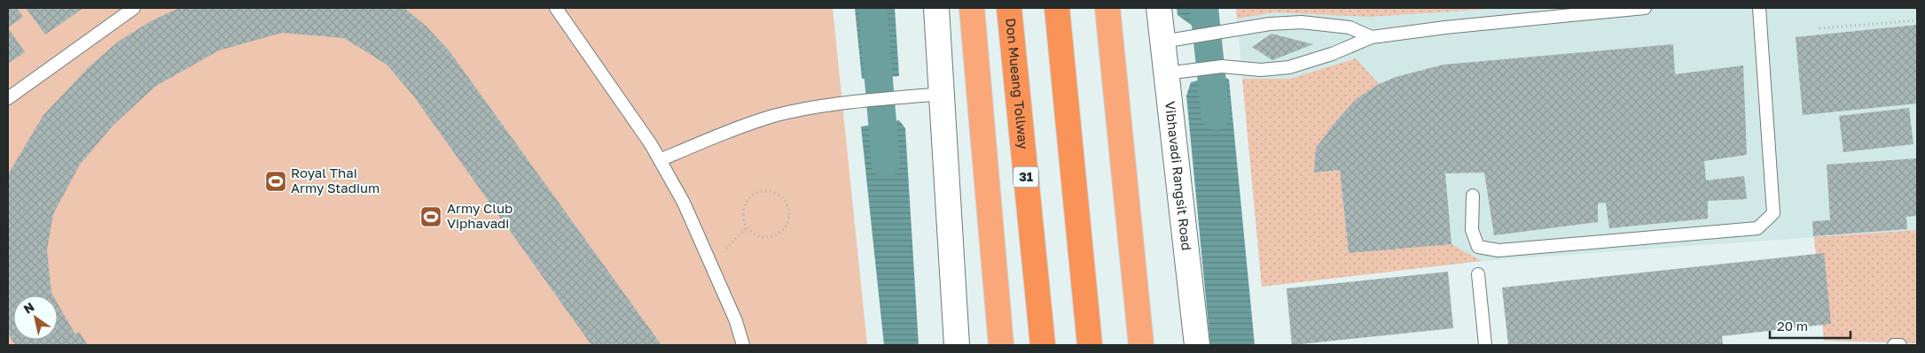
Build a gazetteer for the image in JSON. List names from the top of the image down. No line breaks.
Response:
{"streets":{"highway":["Don Mueang Tollway","31"],"main road":["Vibhavadi Rangsit Road"]},"places":{"sports":["Royal Thai Army Stadium","Army Club Viphavadi"]},"scale_bar":"20 m","north":"top left"}
